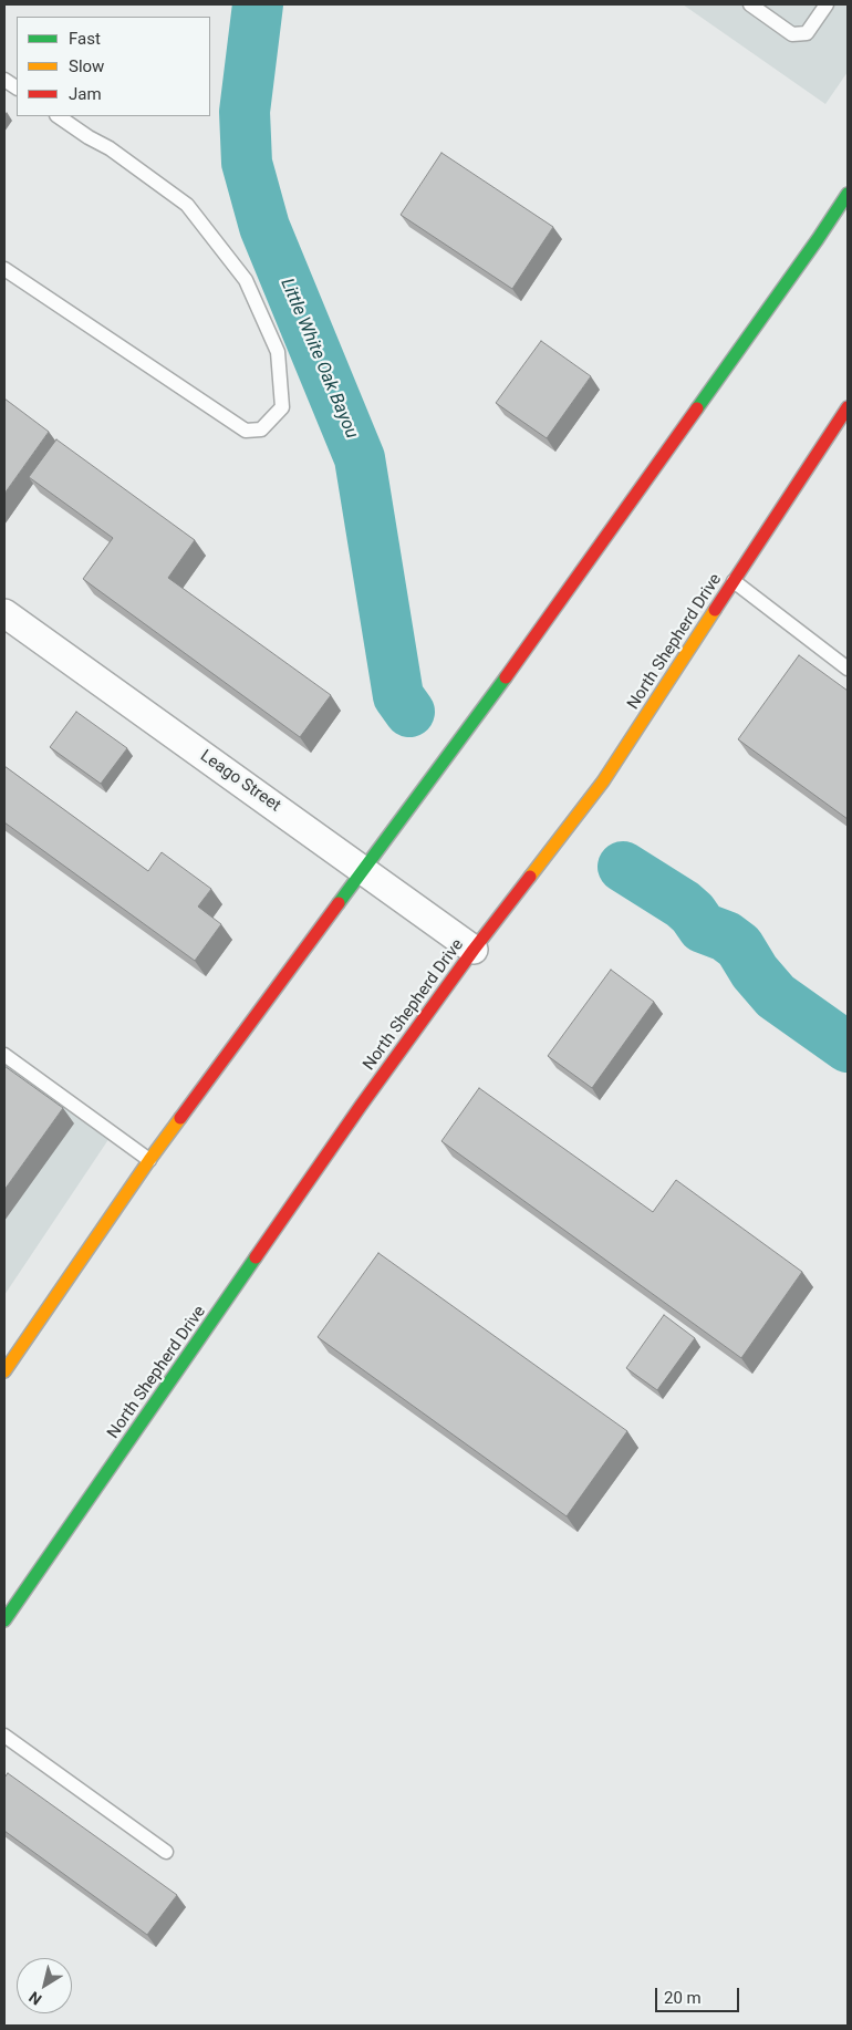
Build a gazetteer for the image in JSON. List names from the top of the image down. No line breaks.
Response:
{"streets":{"main road":["North Shepherd Drive"],"street":["Leago Street"]},"crossings":[["North Shepherd Drive","Leago Street"]],"water":["Little White Oak Bayou"],"legend":["Fast","Slow","Jam"],"scale_bar":"20 m","north":"bottom left"}
